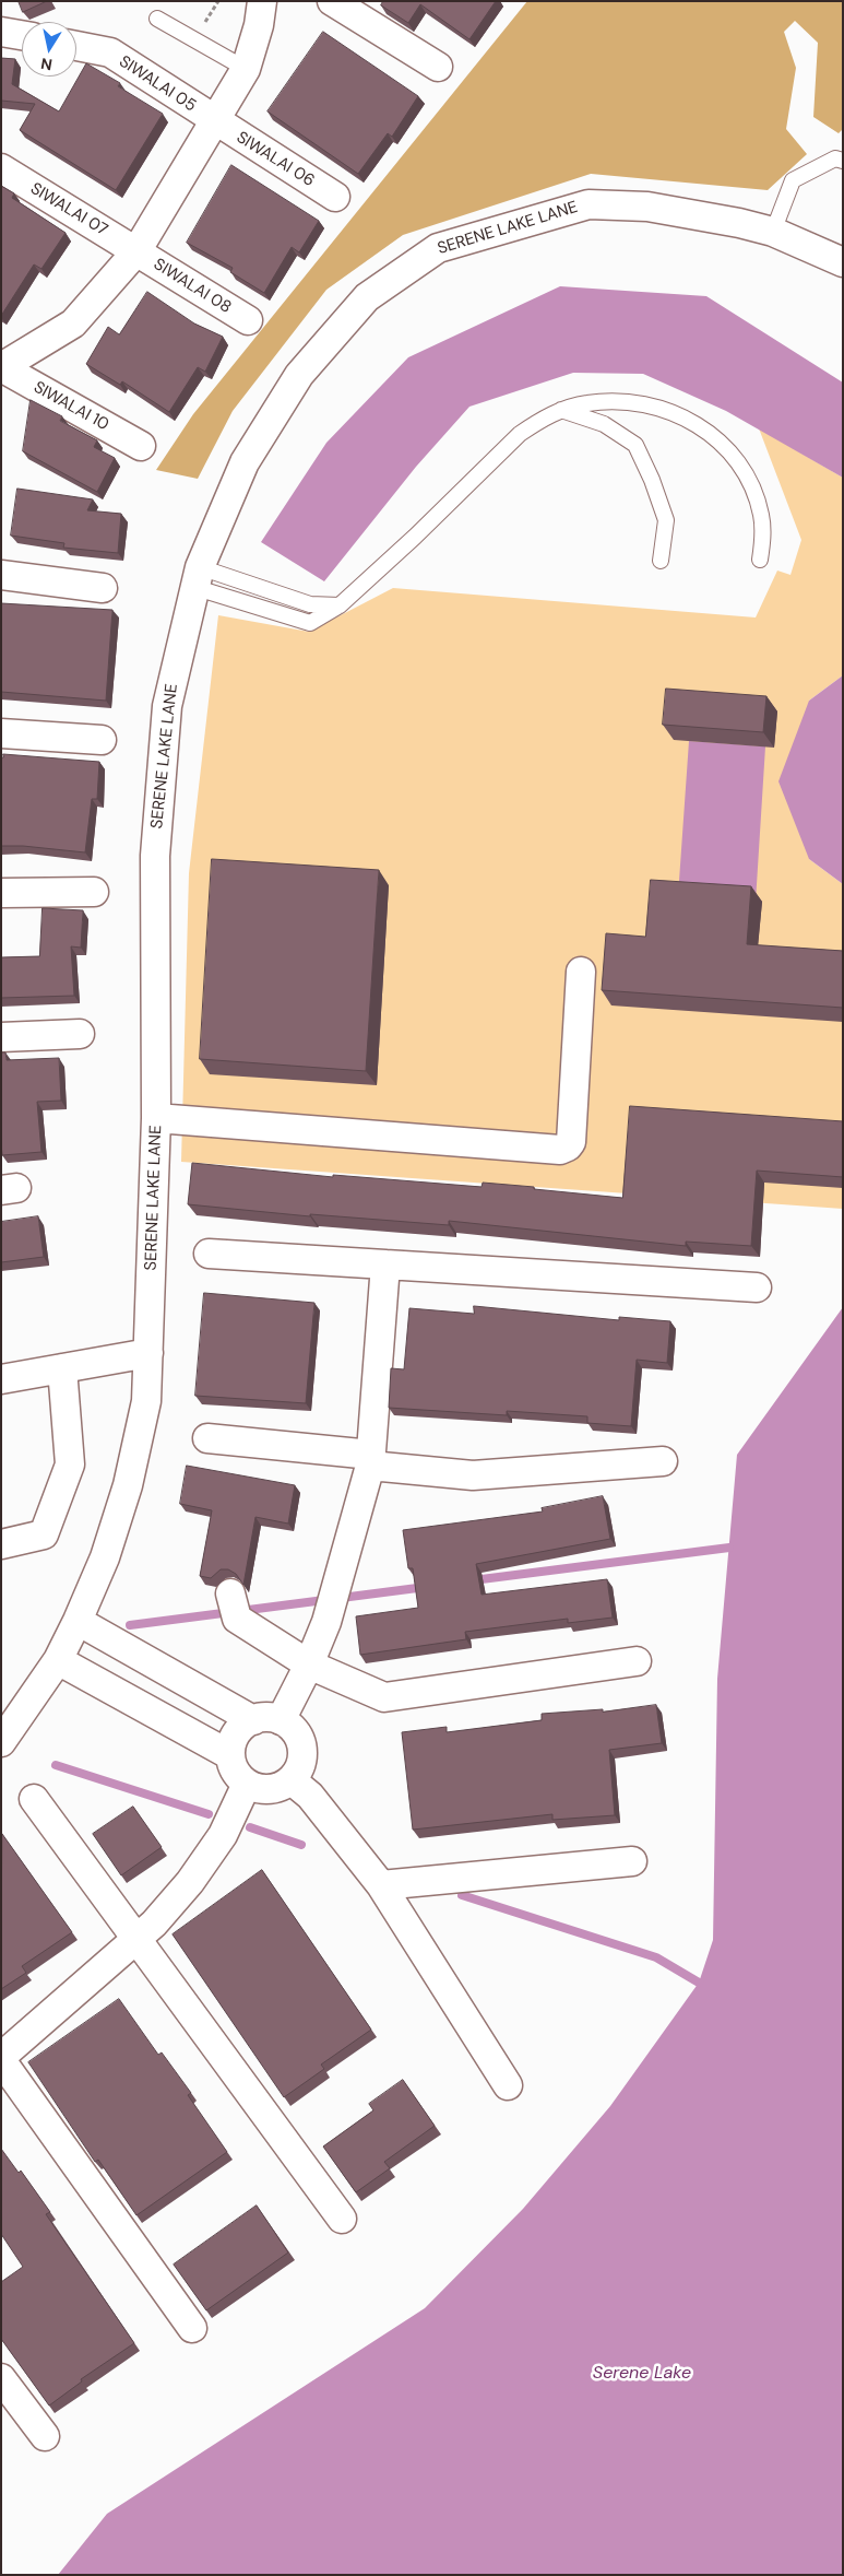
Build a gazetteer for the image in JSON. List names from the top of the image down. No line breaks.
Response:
{"streets":{"street":["SIWALAI 05","SIWALAI 06","SIWALAI 07","SERENE LAKE LANE","SIWALAI 08","SIWALAI 10"]},"crossings":[["SIWALAI 05","SIWALAI 06"],["SIWALAI 07","SIWALAI 08"]],"water":["Serene Lake"],"north":"bottom"}
